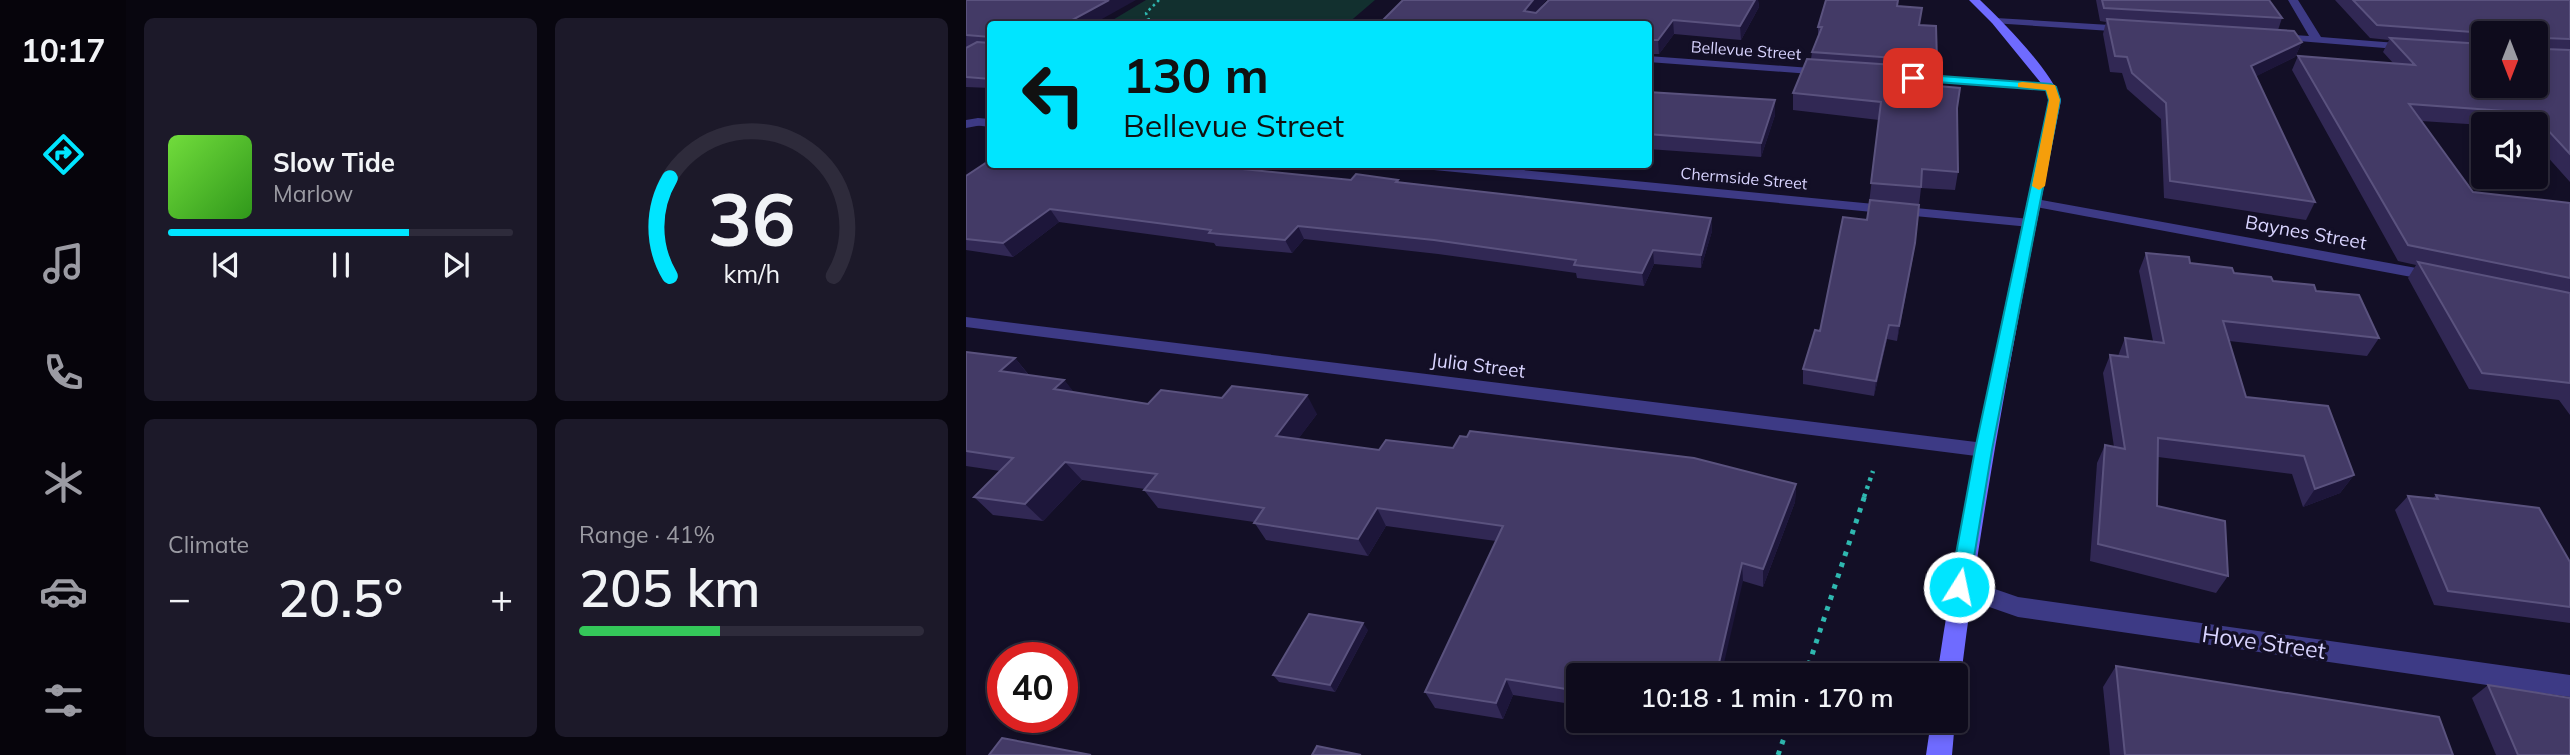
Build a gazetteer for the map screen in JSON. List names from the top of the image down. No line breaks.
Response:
{"streets":{"street":["Bellevue Street","Chermside Street","Baynes Street","Julia Street","Hove Street"]},"north":"bottom","page":{"tabs":"10:17","turn":["130 m","Bellevue Street"],"song":["Slow Tide","Marlow"],"tile":["Climate",["Range · 41%","205 km"]],"heat":["−","20.5°","+"],"limit":"40","trip":"10:18 · 1 min · 170 m","gauge":["36","km/h"]}}
